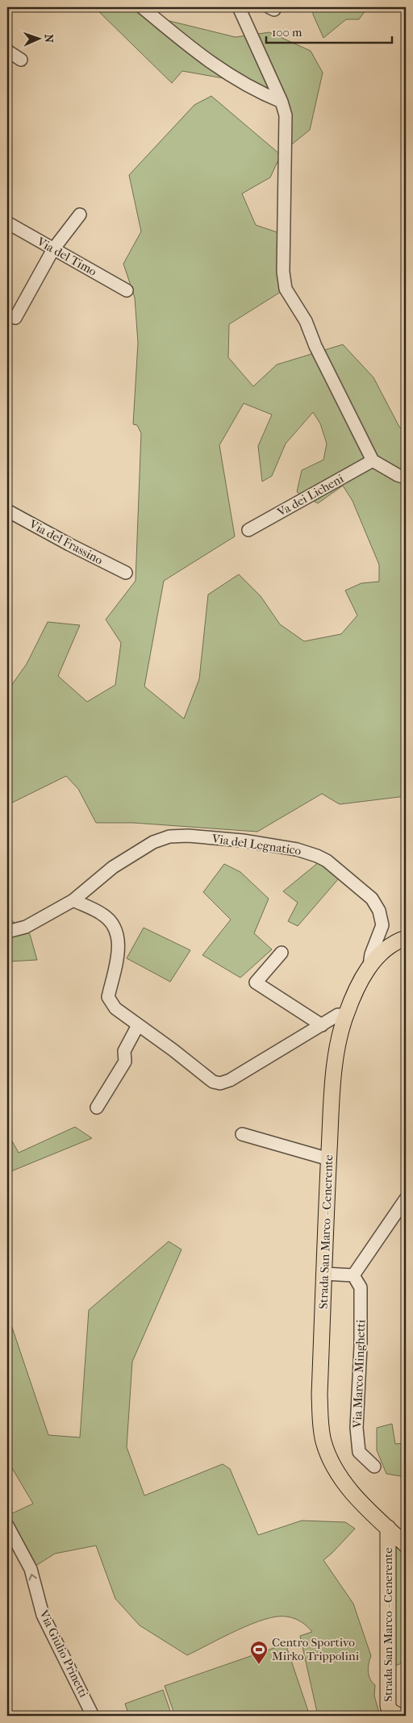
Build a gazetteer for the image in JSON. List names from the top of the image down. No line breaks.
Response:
{"streets":{"main road":["Strada San Marco - Cenerente"],"street":["Via del Timo","Va dei Licheni","Via del Frassino","Via del Legnatico","Via Marco Minghetti","Via Giulio Prinetti"]},"crossings":[["Via del Legnatico","Strada San Marco - Cenerente"]],"one_way":["Via Giulio Prinetti"],"places":{"sports":["Centro Sportivo Mirko Trippolini"]},"scale_bar":"100 m","north":"right"}
